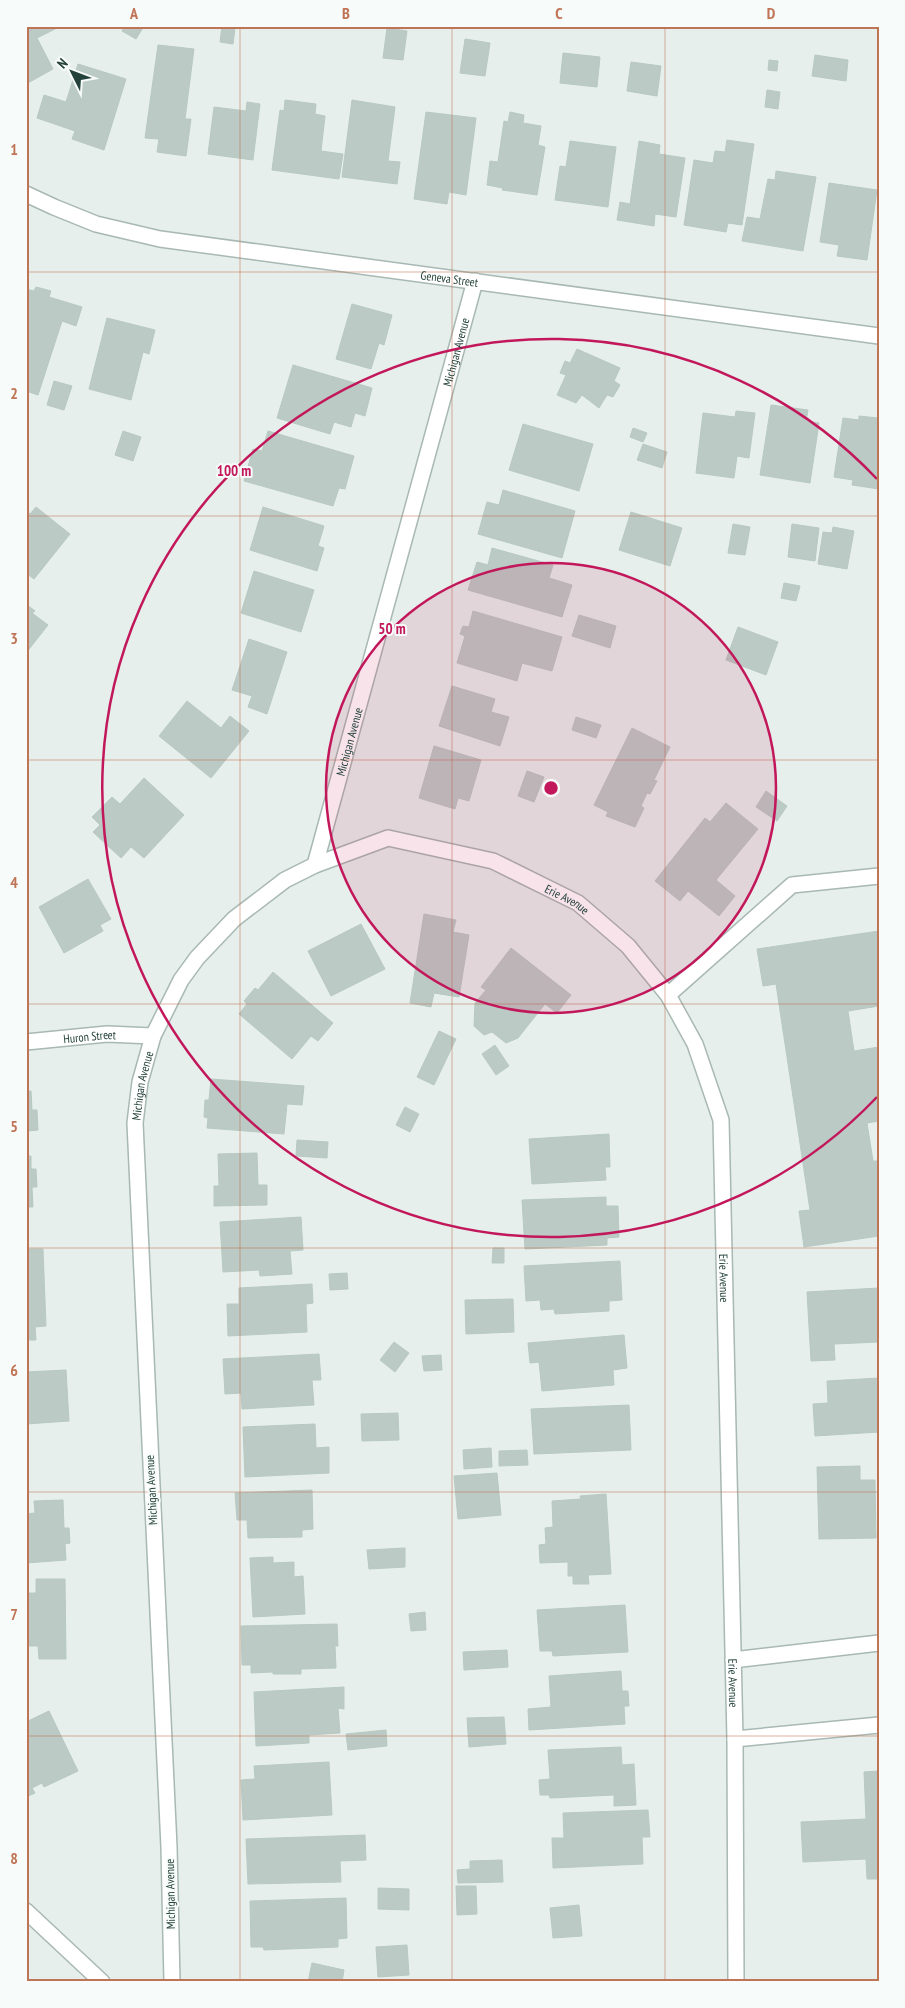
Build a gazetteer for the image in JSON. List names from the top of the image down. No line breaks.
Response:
{"streets":{"street":["Geneva Street","Michigan Avenue","Erie Avenue","Huron Street"]},"crossings":[["Geneva Street","Michigan Avenue"],["Michigan Avenue","Erie Avenue"],["Michigan Avenue","Huron Street"]],"north":"top left","grid":{"columns":["A","B","C","D"],"rows":["1","2","3","4","5","6","7","8"]},"rings":["100 m","50 m"]}
